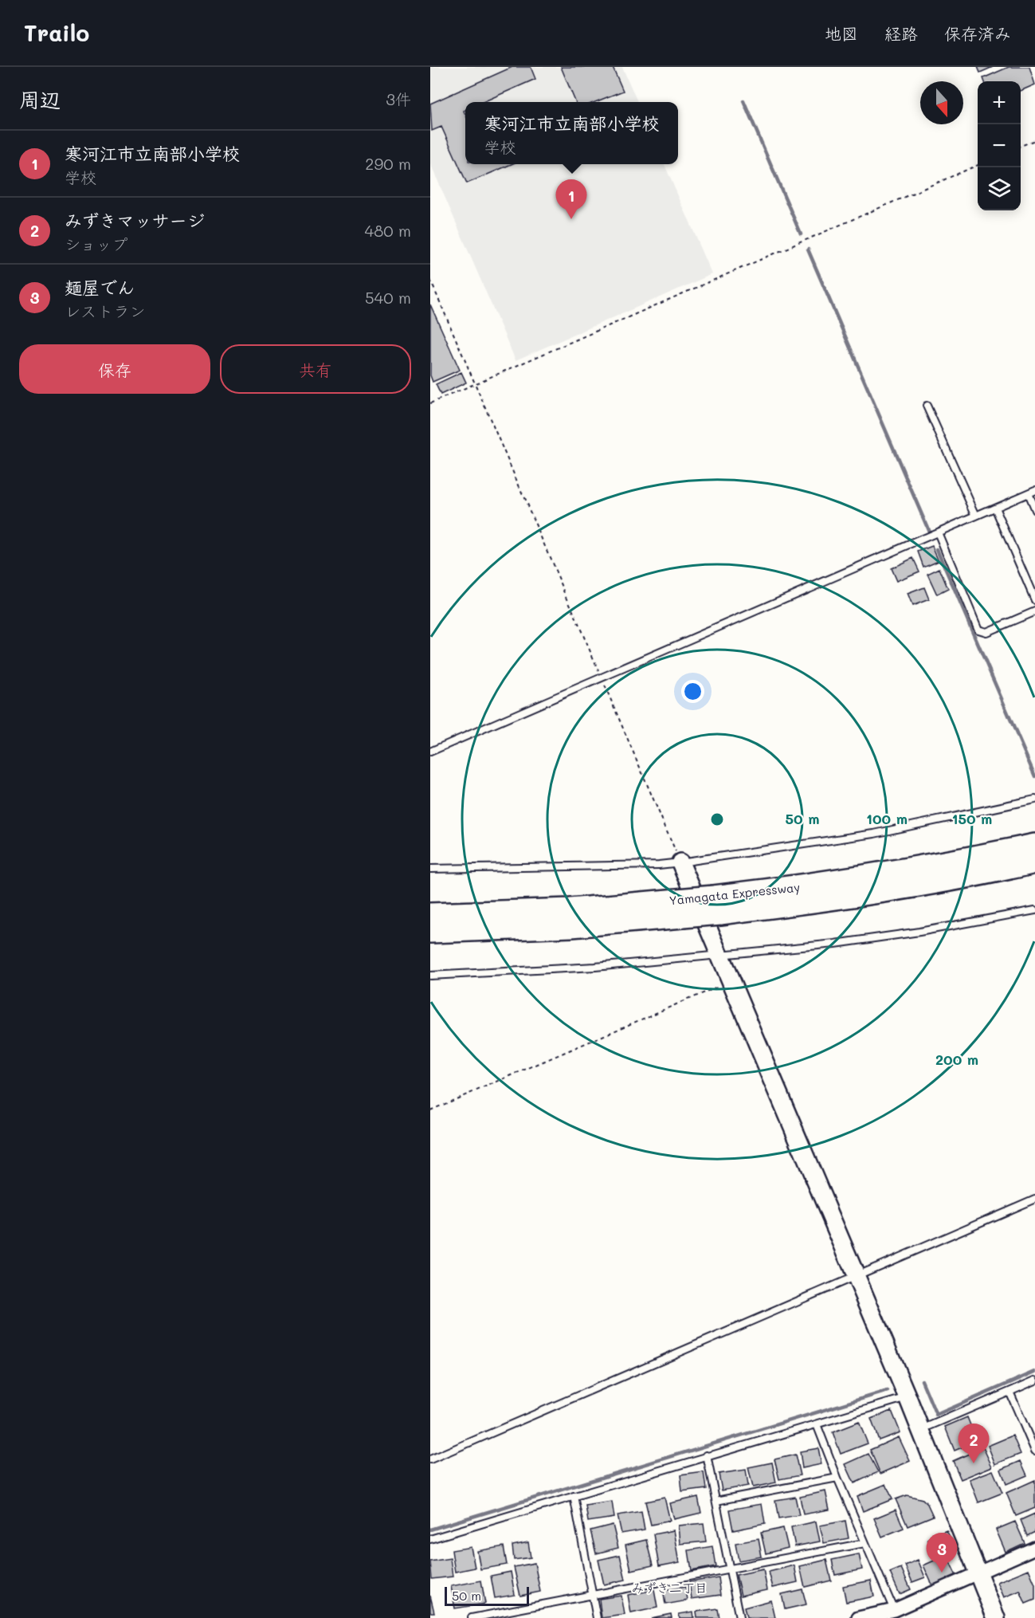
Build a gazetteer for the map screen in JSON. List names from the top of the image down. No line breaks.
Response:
{"streets":{"highway":["Yamagata Expressway"]},"districts":["みずき二丁目"],"scale_bar":"50 m","north":"bottom","page":{"header":"Trailo","nav":["地図","経路","保存済み"],"heading":["周辺","3件"],"map_buttons":["+","−"],"popup":["寒河江市立南部小学校","学校"],"list":[{"mark":"1","name":"寒河江市立南部小学校","note":"学校","value":"290 m"},{"mark":"2","name":"みずきマッサージ","note":"ショップ","value":"480 m"},{"mark":"3","name":"麺屋でん","note":"レストラン","value":"540 m"}],"pins":["1","2","3"],"buttons":["保存","共有"],"scale":"50 m"},"rings":["50 m","100 m","150 m","200 m"]}
